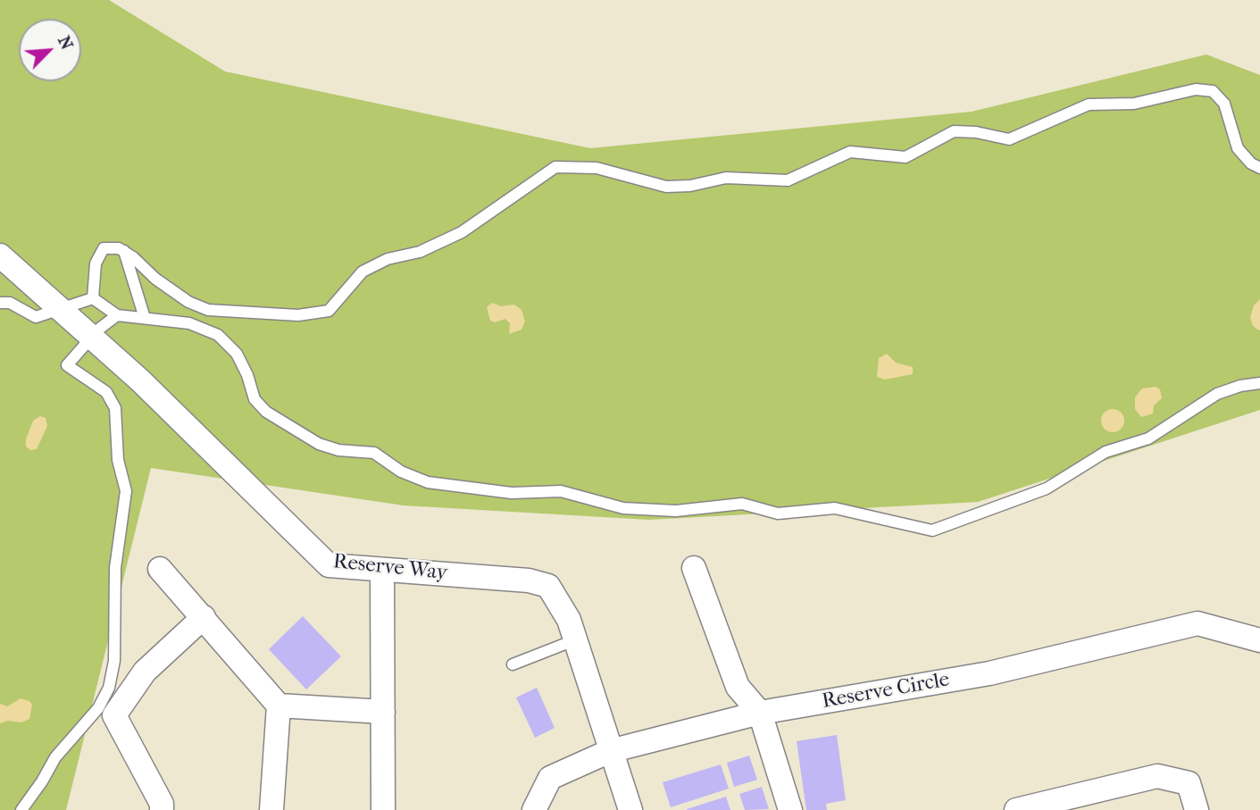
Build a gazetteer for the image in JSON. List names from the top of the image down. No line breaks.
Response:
{"streets":{"street":["Reserve Way","Reserve Circle"]},"crossings":[["Reserve Way","Reserve Circle"]],"north":"top right"}
